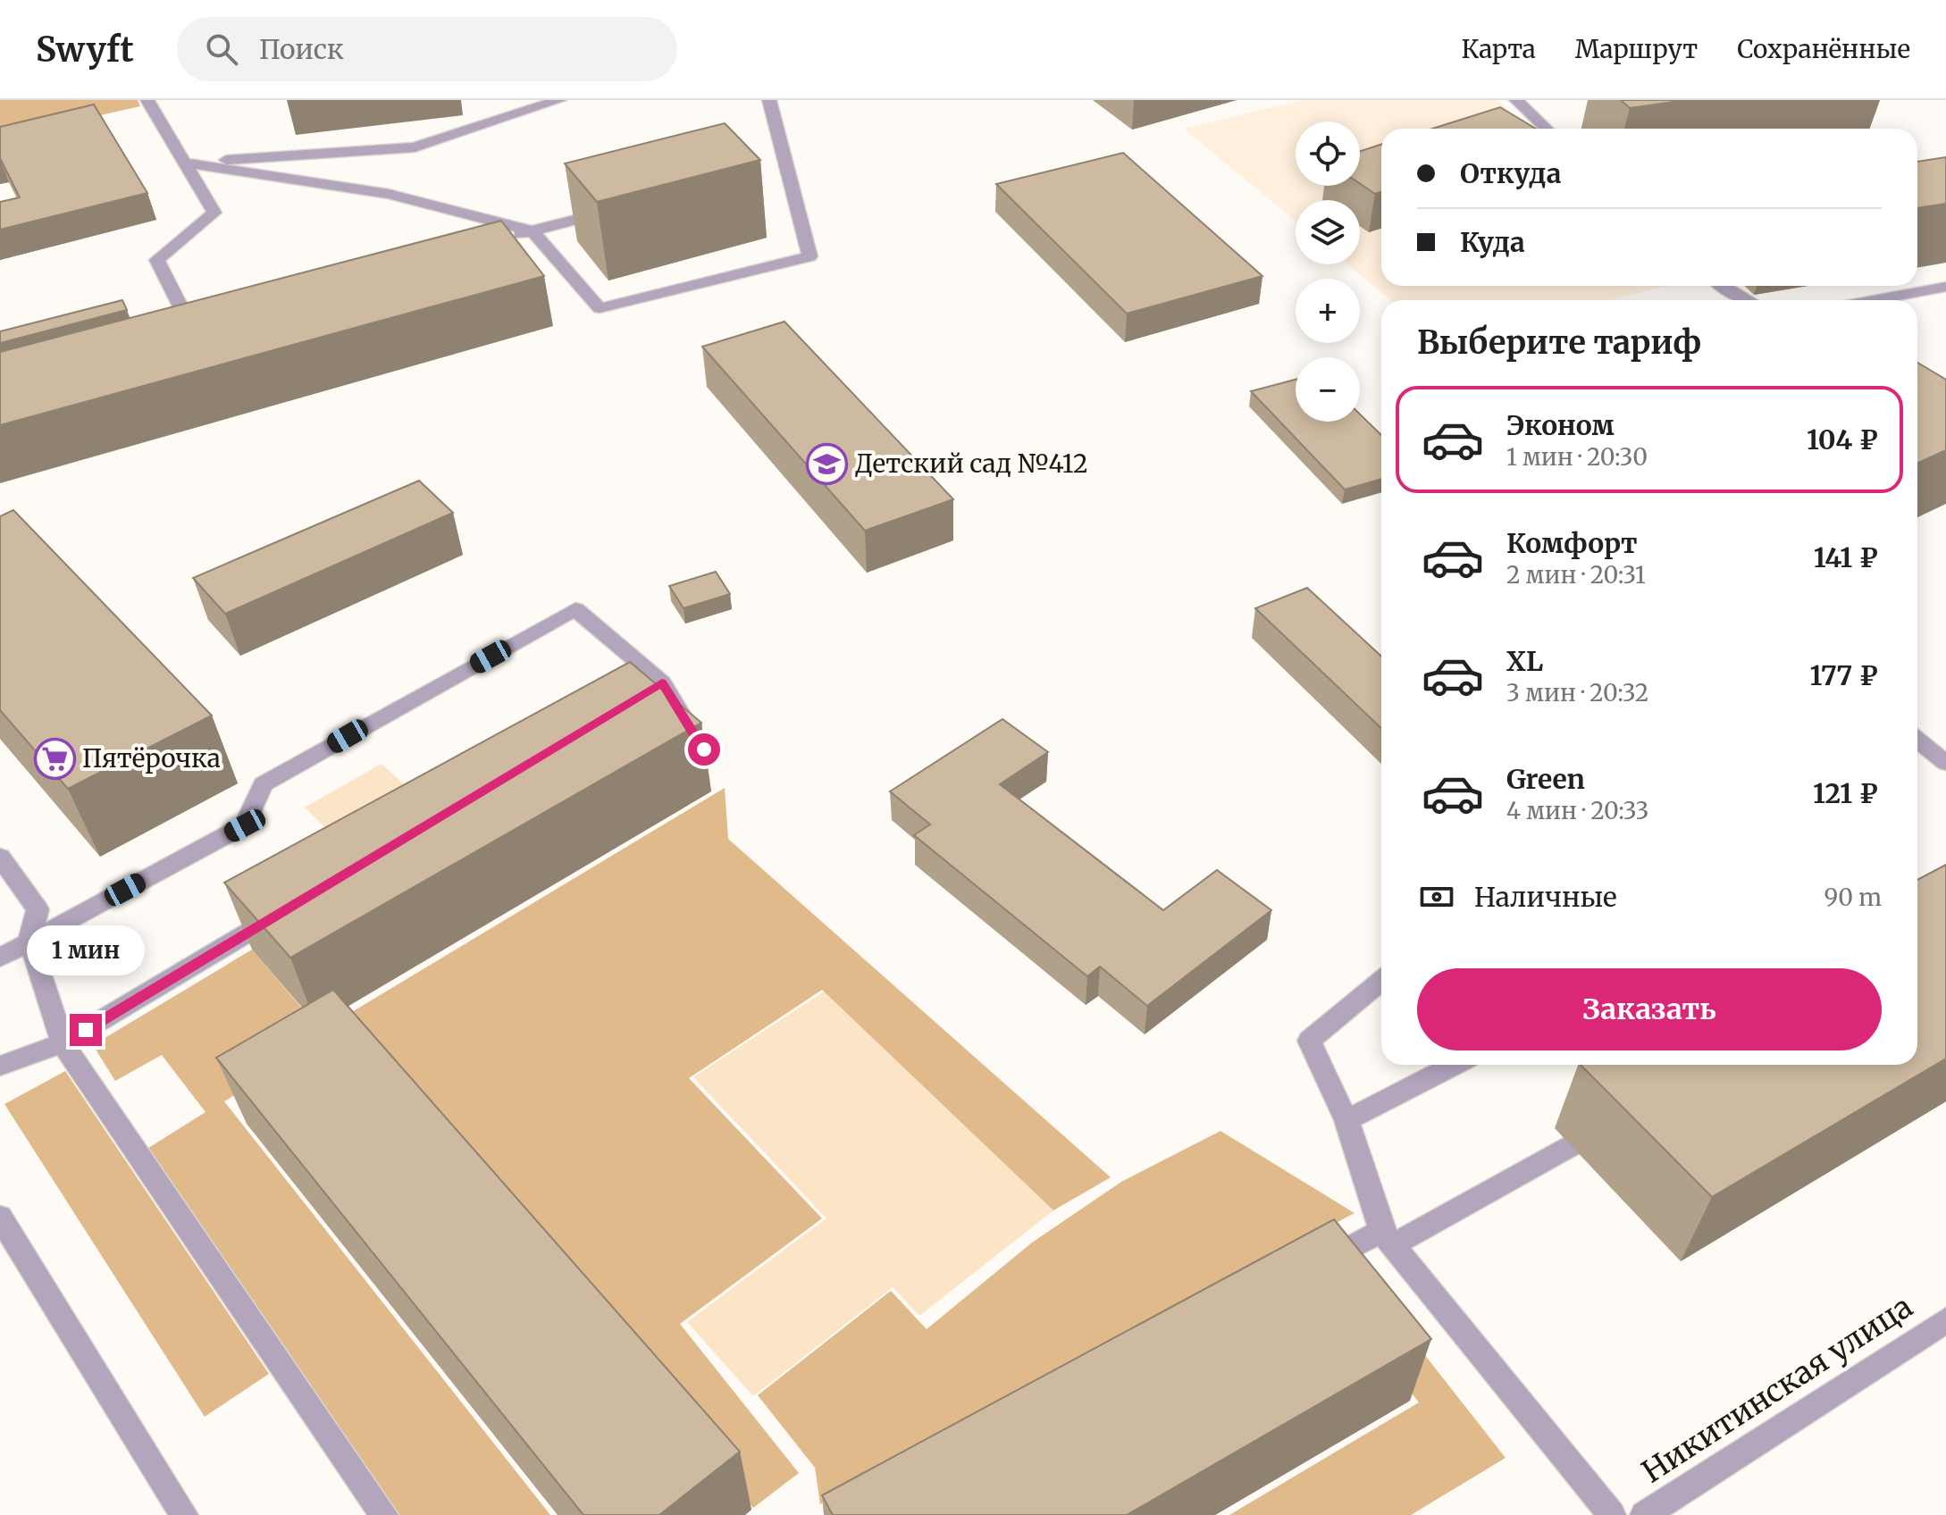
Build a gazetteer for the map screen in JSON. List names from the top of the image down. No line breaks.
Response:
{"streets":{"street":["Никитинская улица"]},"places":{"school or university":["Детский сад №412"],"supermarket":["Пятёрочка"]},"page":{"header":"Swyft","search":"Поиск","nav":["Карта","Маршрут","Сохранённые"],"map_buttons":["+","−"],"banner":["Откуда","Куда"],"heading":"Выберите тариф","list":[{"name":"Эконом","note":"1 мин · 20:30","value":"104 ₽"},{"name":"Комфорт","note":"2 мин · 20:31","value":"141 ₽"},{"name":"XL","note":"3 мин · 20:32","value":"177 ₽"},{"name":"Green","note":"4 мин · 20:33","value":"121 ₽"}],"pay":["Наличные","90 m"],"bubble":"1 мин","buttons":"Заказать"}}
